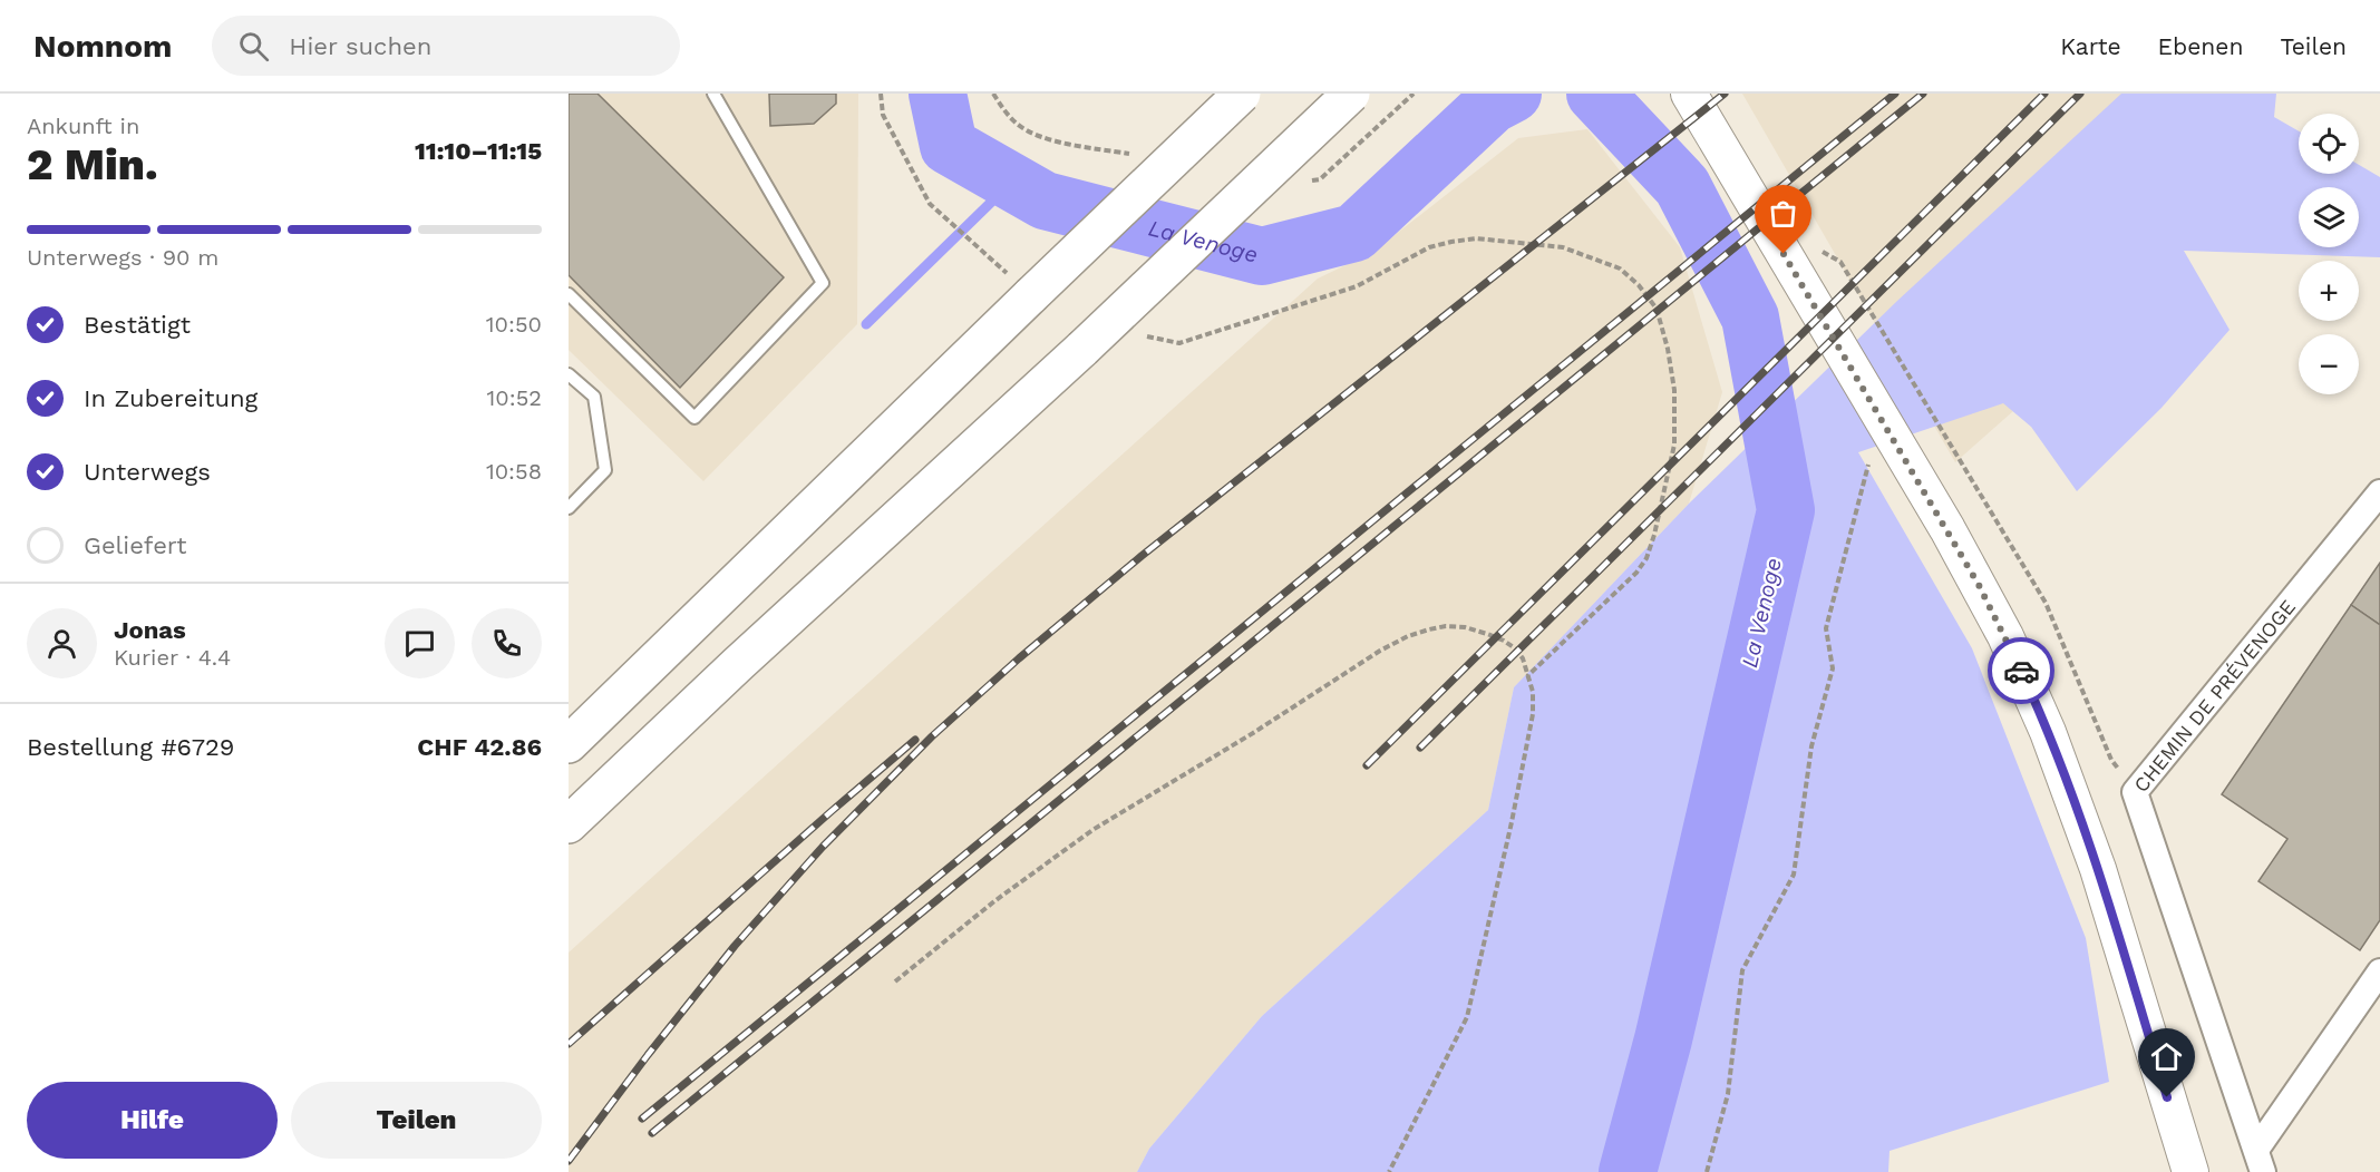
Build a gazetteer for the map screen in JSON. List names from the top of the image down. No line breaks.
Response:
{"streets":{"street":["CHEMIN DE PRÉVENOGE"]},"water":["La Venoge"],"page":{"header":"Nomnom","search":"Hier suchen","nav":["Karte","Ebenen","Teilen"],"heading":["2 Min.","Ankunft in","11:10–11:15"],"panel":["Jonas","Kurier · 4.4","Bestellung #6729","CHF 42.86"],"map_buttons":["+","−"],"bar":"Unterwegs · 90 m","list":[["Bestätigt","10:50"],["In Zubereitung","10:52"],["Unterwegs","10:58"],"Geliefert"],"buttons":["Hilfe","Teilen"]}}
